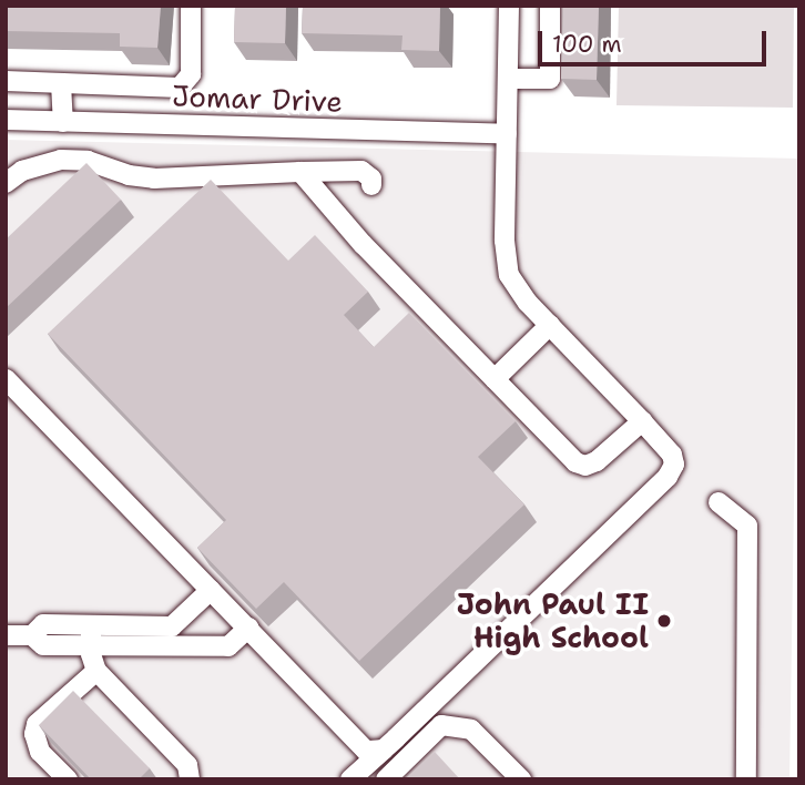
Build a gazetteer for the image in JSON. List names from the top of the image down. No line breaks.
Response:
{"streets":{"street":["Jomar Drive"]},"places":["John Paul II High School"],"scale_bar":"100 m"}
